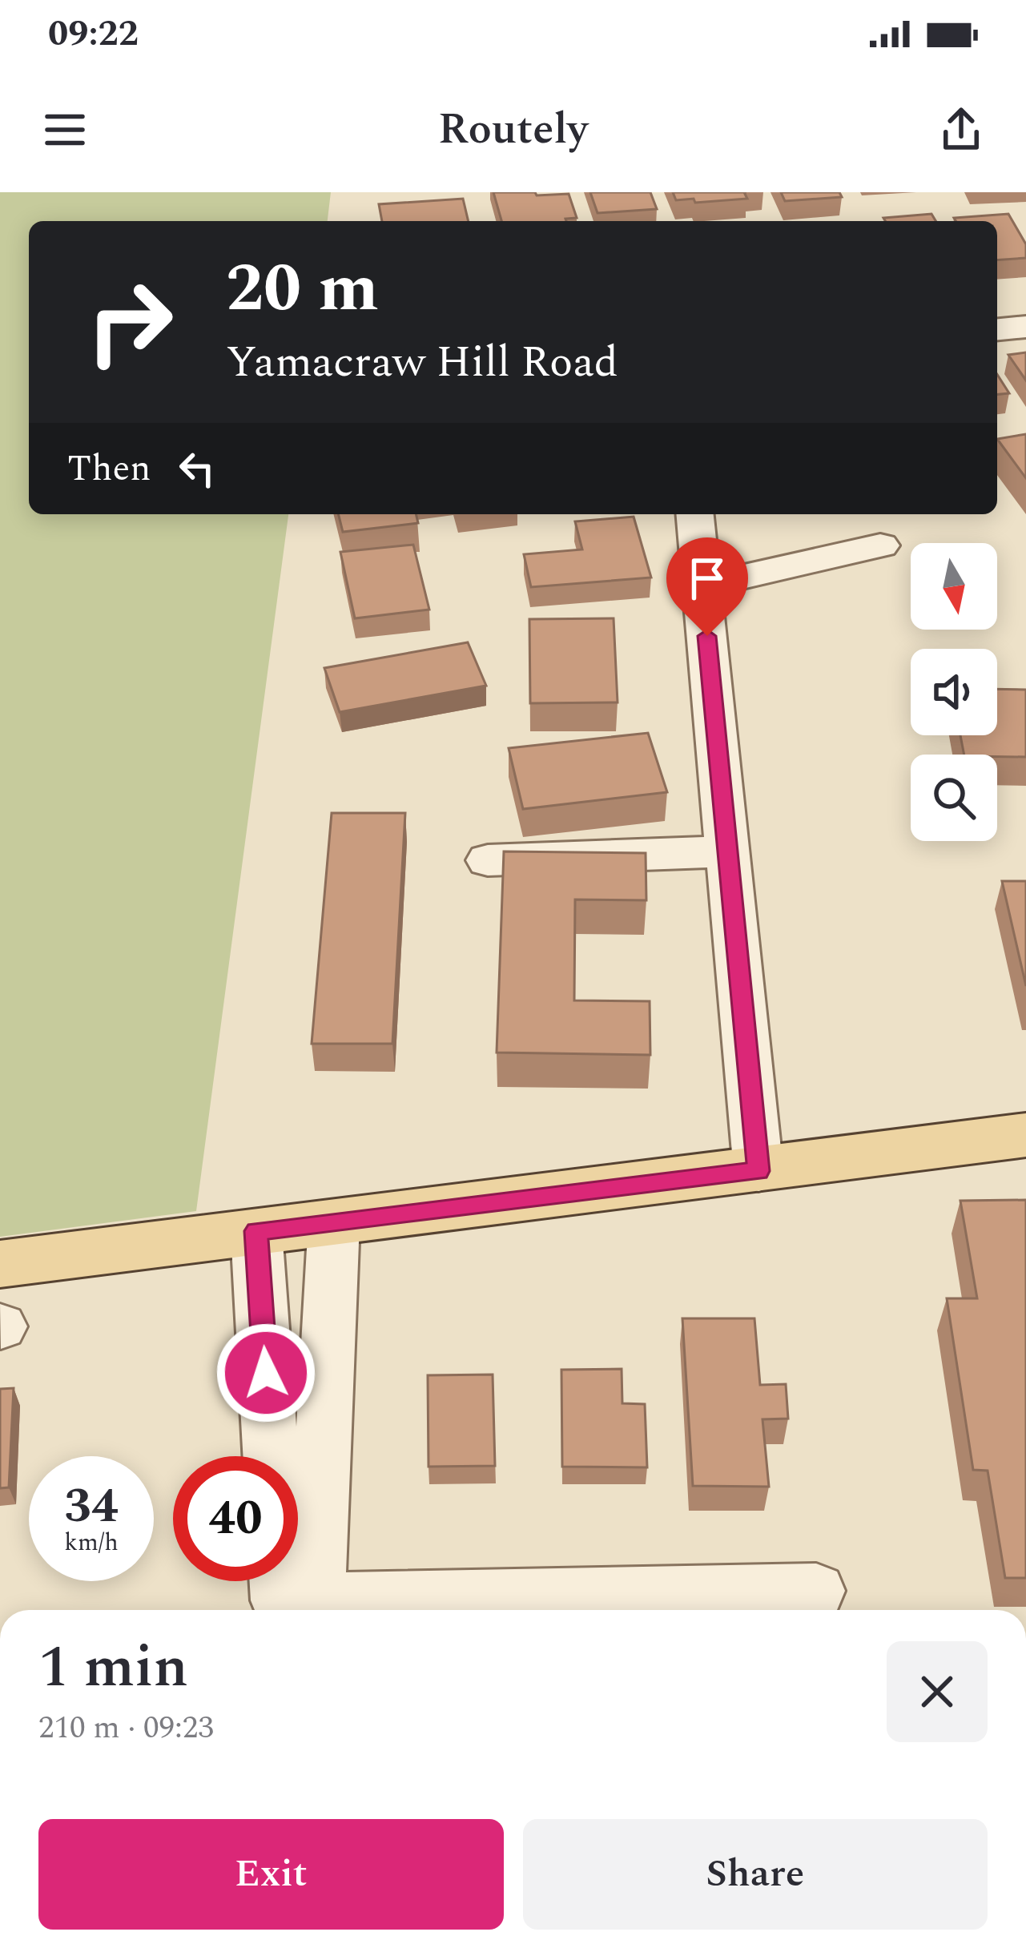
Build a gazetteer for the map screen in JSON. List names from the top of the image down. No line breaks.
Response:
{"north":"bottom","page":{"status":"09:22","header":"Routely","turn":["20 m","Yamacraw Hill Road"],"then":"Then","speed":"34 km/h","limit":"40","heading":["1 min","210 m · 09:23"],"buttons":["Exit","Share"]}}
